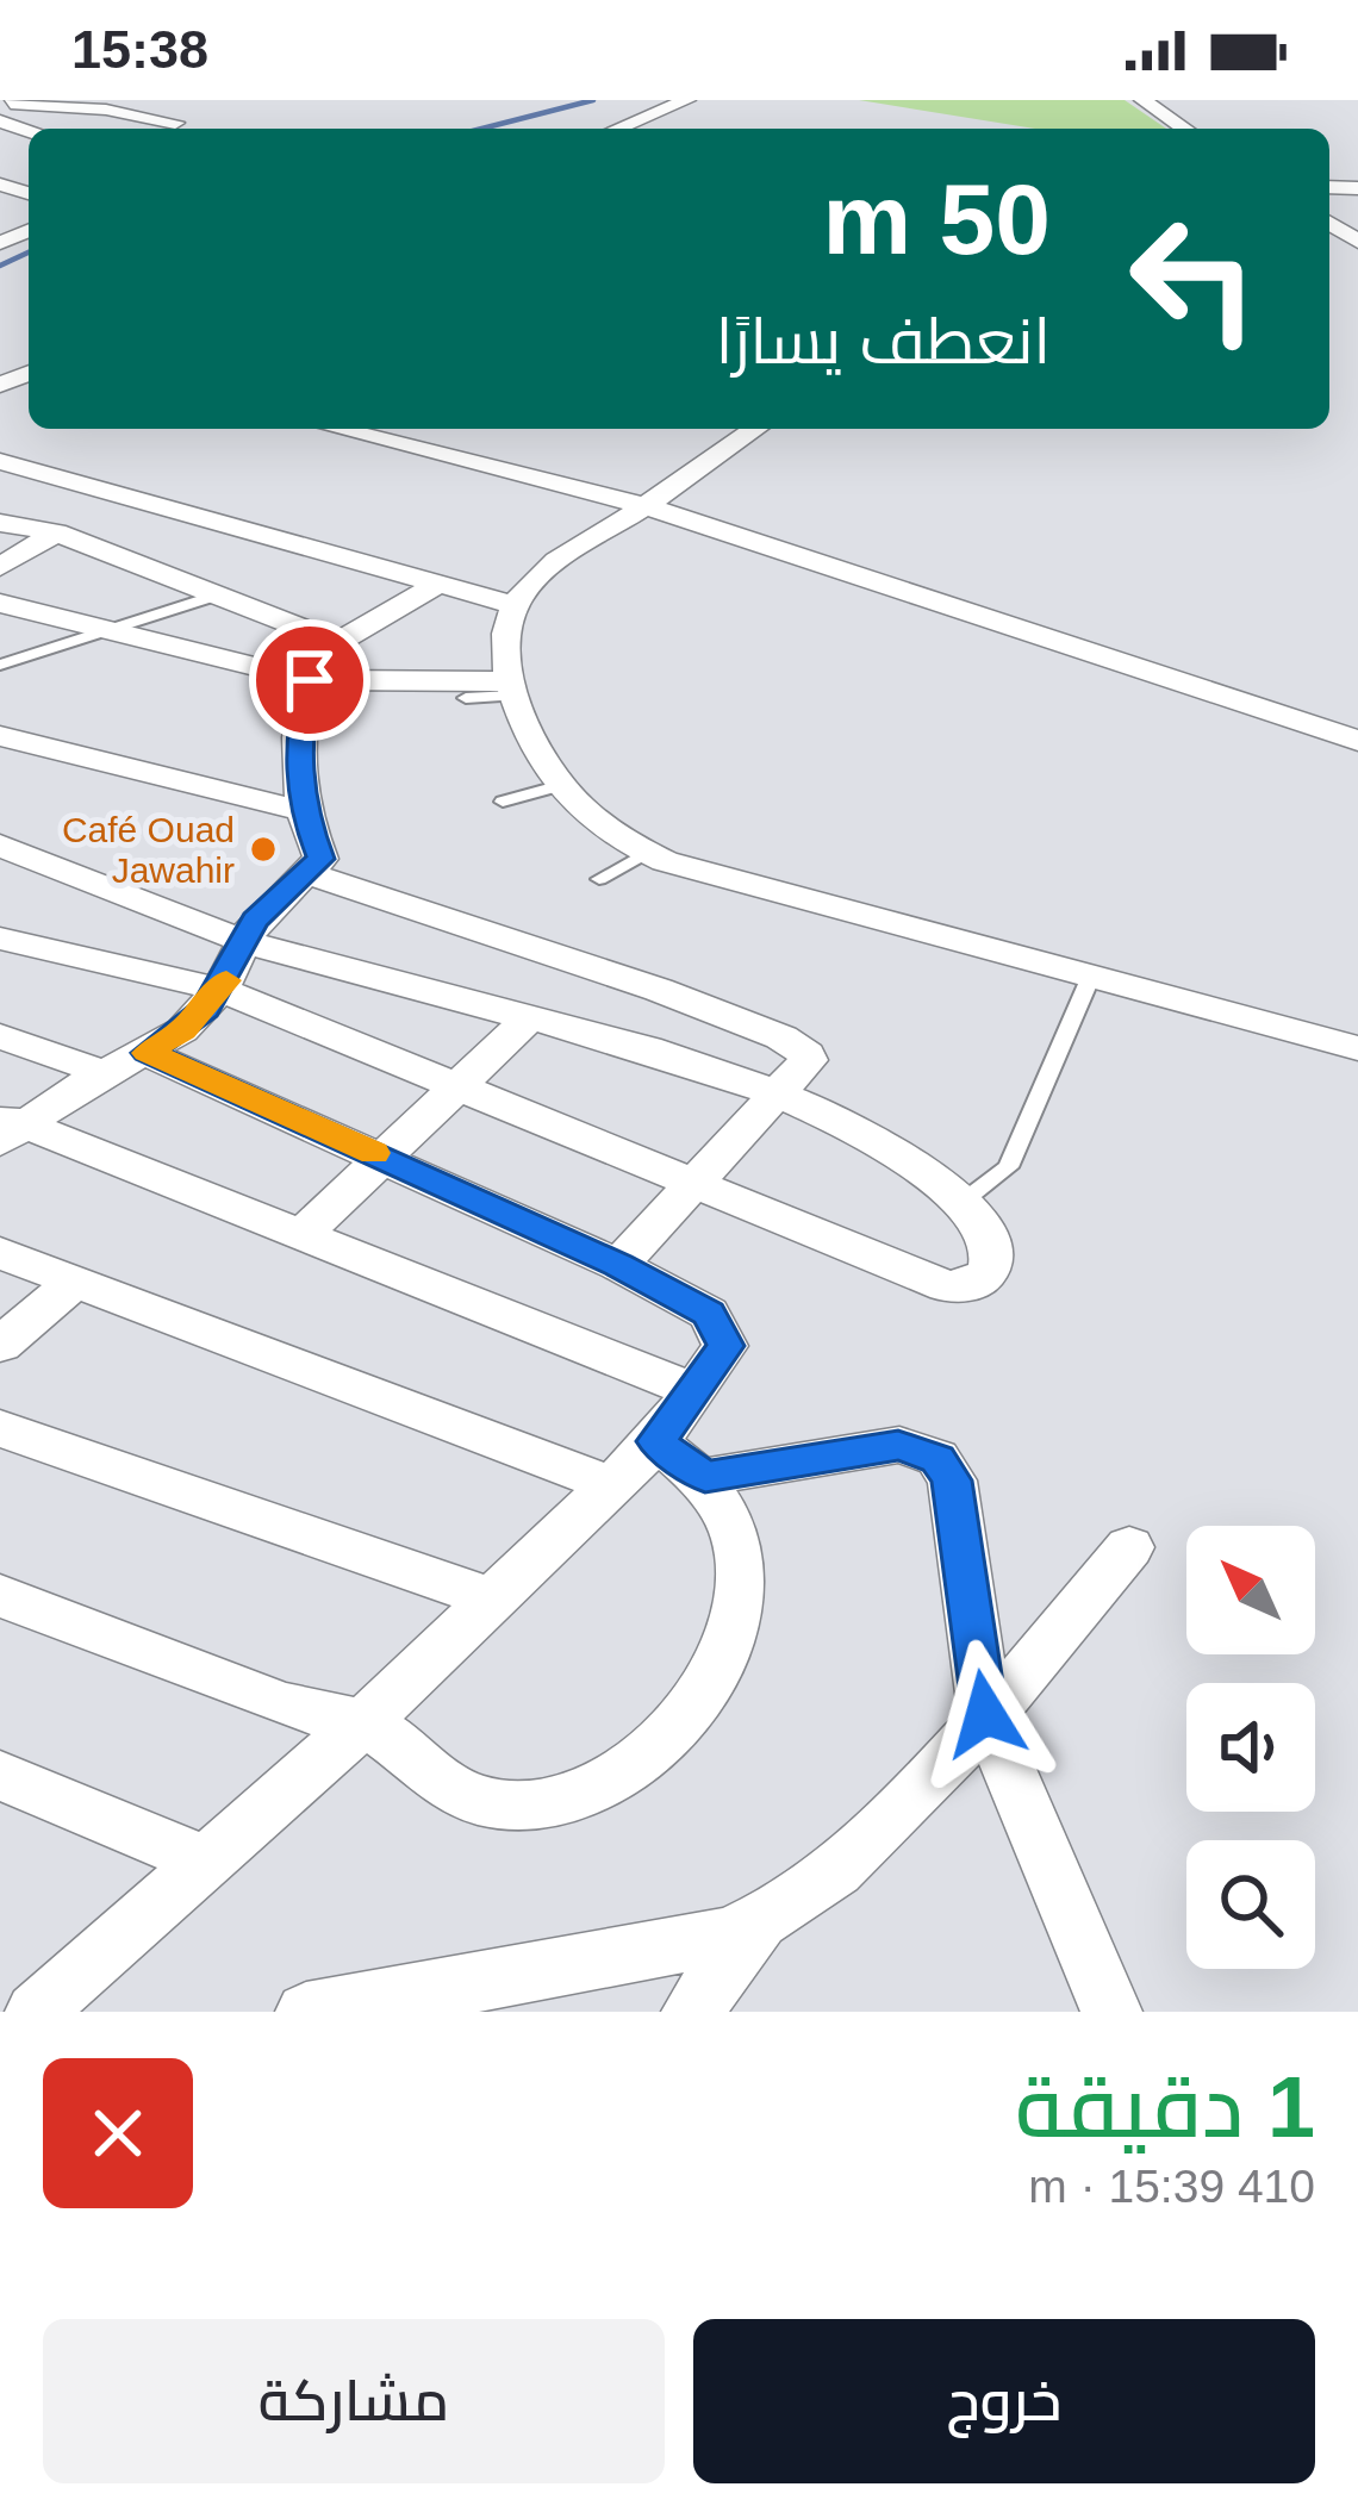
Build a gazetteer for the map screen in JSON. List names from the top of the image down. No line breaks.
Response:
{"places":["Café Ouad Jawahir"],"north":"top left","page":{"status":"15:38","turn":["50 m","انعطف يسارًا"],"heading":["1 دقيقة","410 m · 15:39"],"buttons":["خروج","مشاركة"]}}
